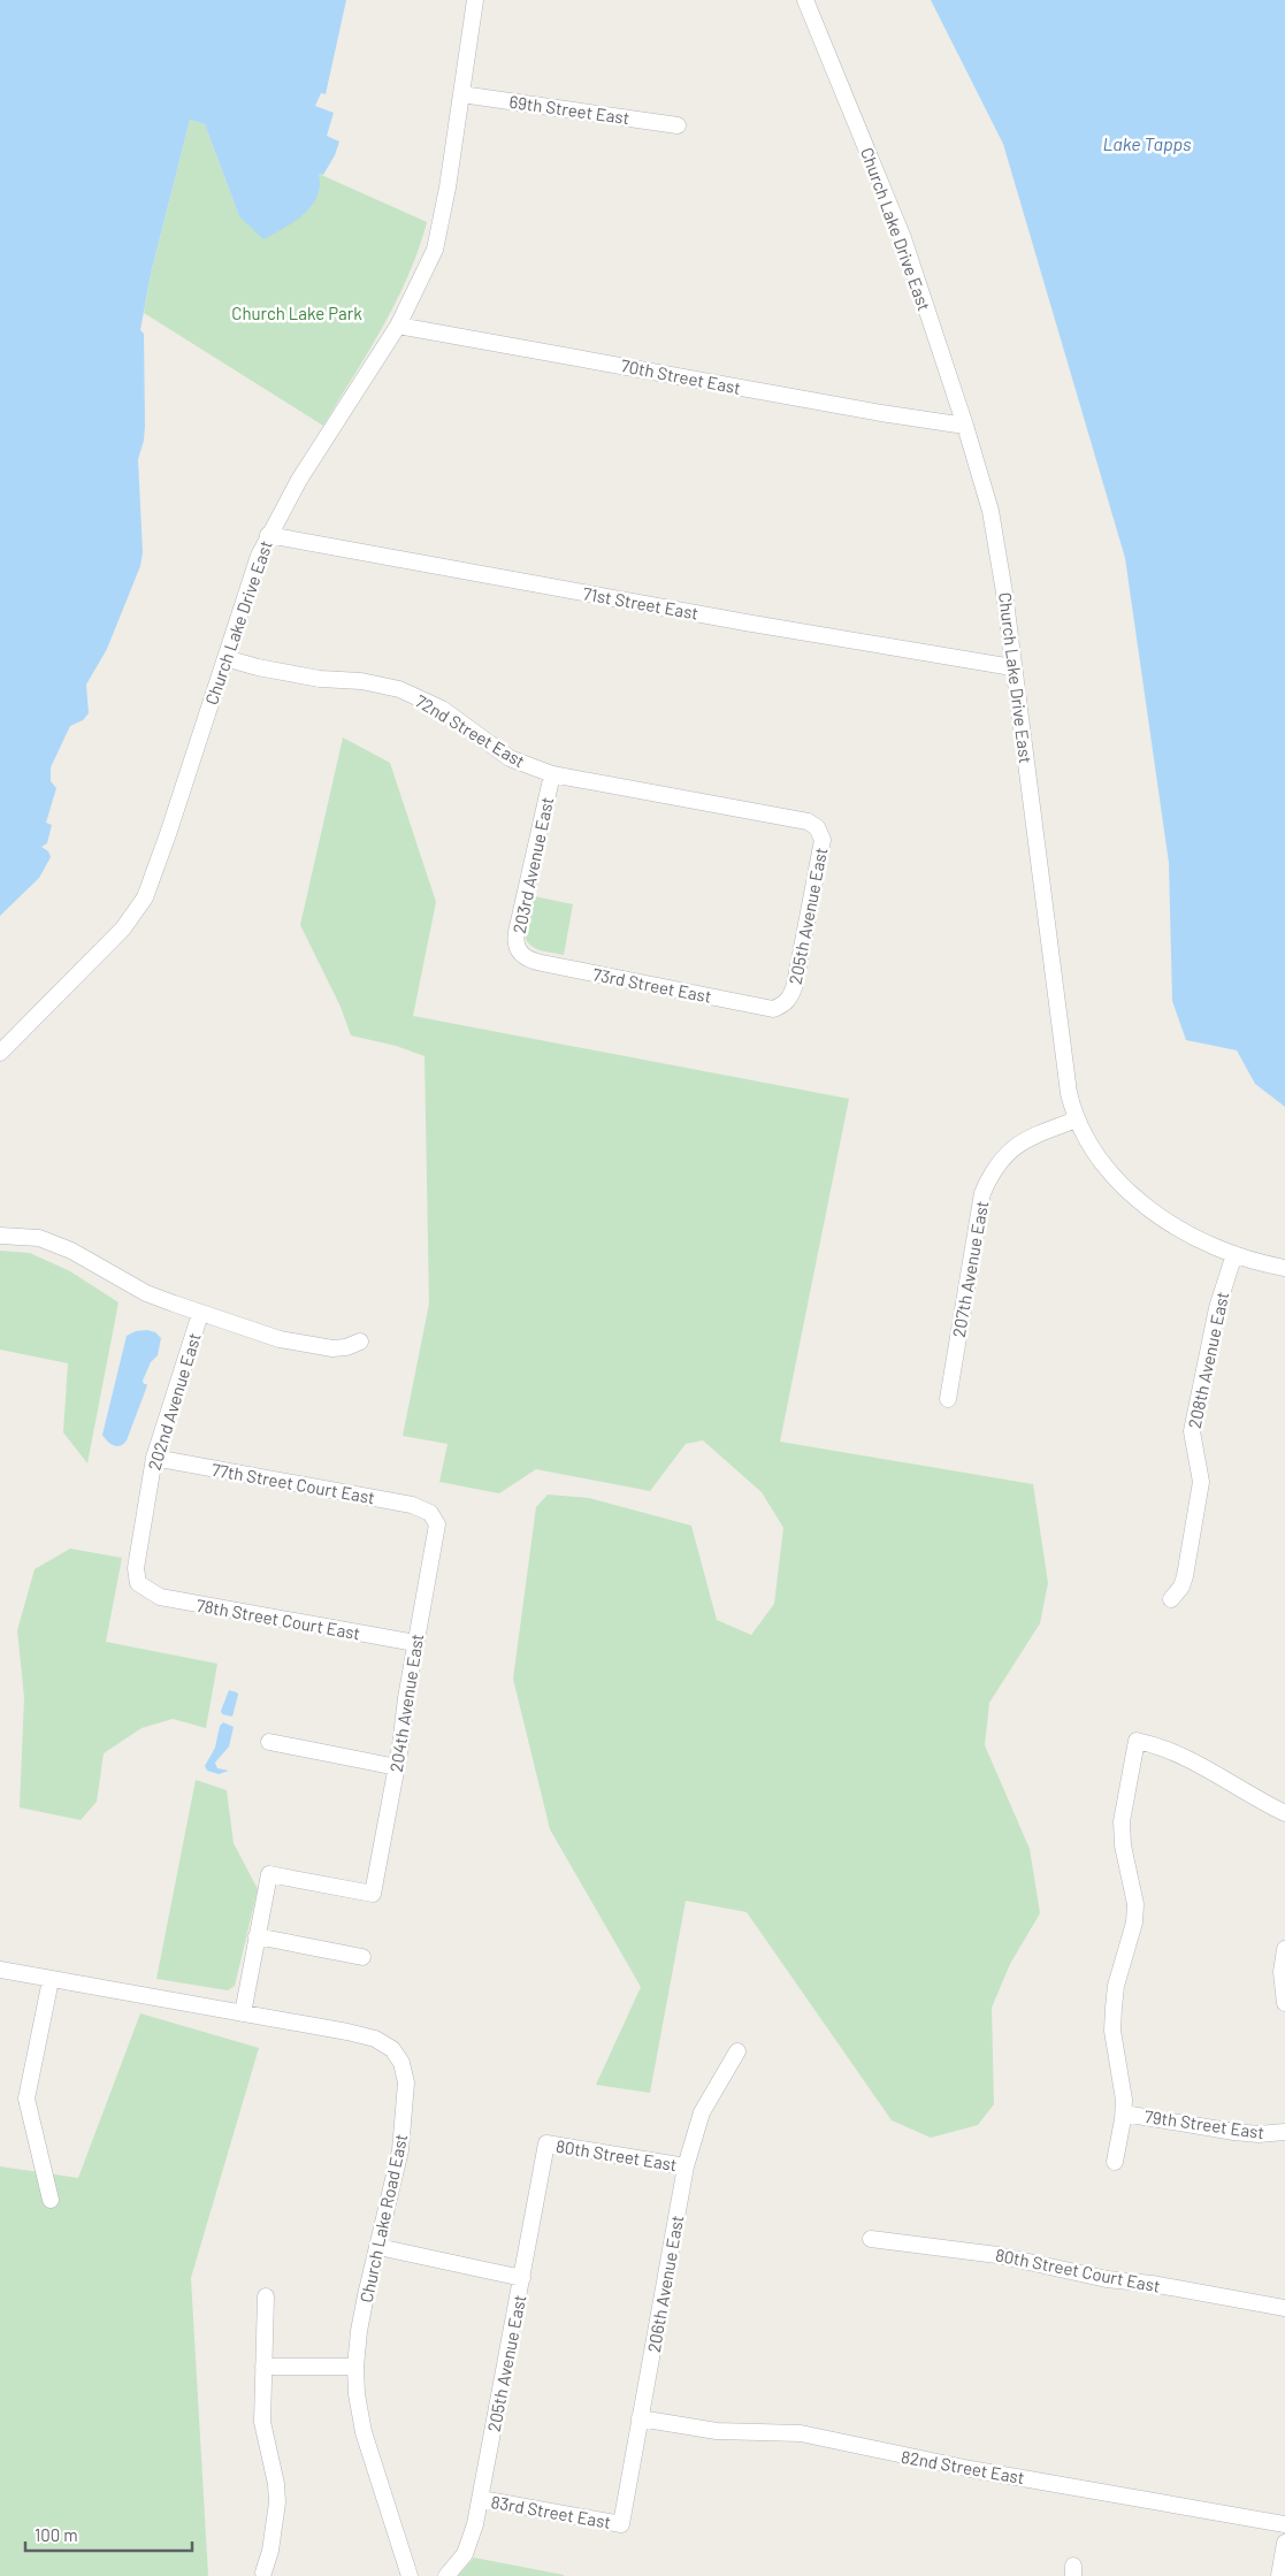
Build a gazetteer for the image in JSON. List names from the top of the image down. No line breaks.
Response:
{"streets":{"street":["69th Street East","Church Lake Drive East","70th Street East","71st Street East","72nd Street East","203rd Avenue East","205th Avenue East","73rd Street East","207th Avenue East","208th Avenue East","202nd Avenue East","77th Street Court East","78th Street Court East","204th Avenue East","79th Street East","80th Street East","Church Lake Road East","80th Street Court East","206th Avenue East","82nd Street East","83rd Street East"]},"crossings":[["69th Street East","Church Lake Drive East"],["Church Lake Drive East","70th Street East"],["Church Lake Drive East","71st Street East"],["Church Lake Drive East","72nd Street East"],["Church Lake Drive East","207th Avenue East"],["Church Lake Drive East","208th Avenue East"],["72nd Street East","203rd Avenue East"],["72nd Street East","205th Avenue East"],["203rd Avenue East","73rd Street East"],["205th Avenue East","73rd Street East"],["205th Avenue East","80th Street East"],["205th Avenue East","83rd Street East"],["202nd Avenue East","77th Street Court East"],["202nd Avenue East","78th Street Court East"],["77th Street Court East","204th Avenue East"],["78th Street Court East","204th Avenue East"],["80th Street East","206th Avenue East"],["206th Avenue East","82nd Street East"],["206th Avenue East","83rd Street East"]],"water":["Lake Tapps"],"parks":["Church Lake Park"],"scale_bar":"100 m"}
